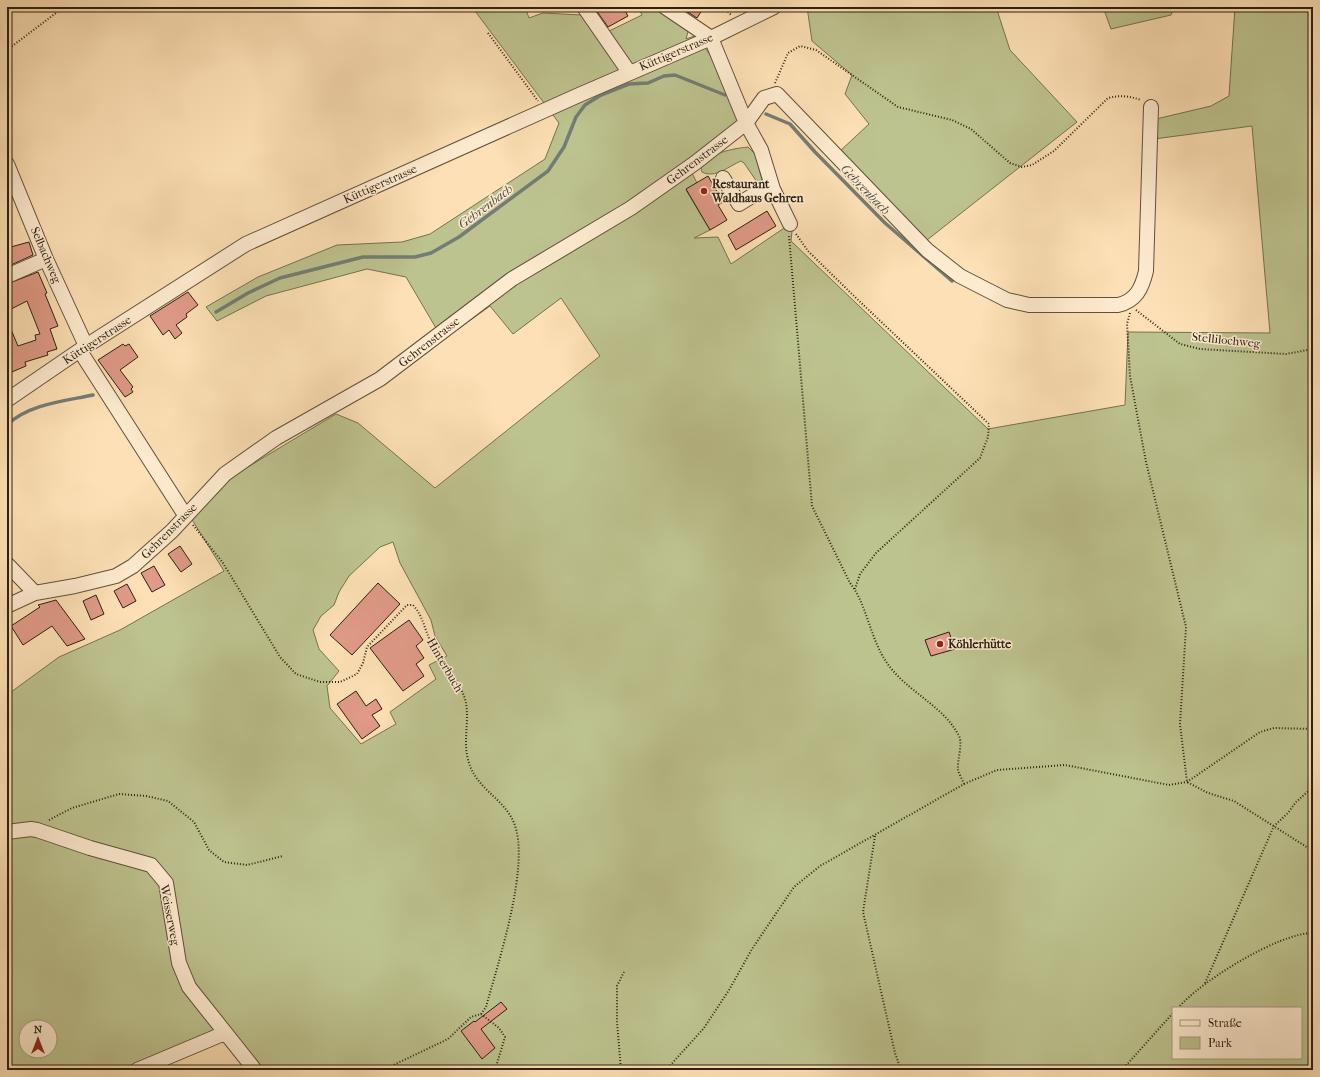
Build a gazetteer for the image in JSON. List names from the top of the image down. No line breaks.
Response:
{"streets":{"street":["Küttigerstrasse","Gehrenstrasse","Selbachweg","Weisserweg"],"path":["Stellilochweg","Hinterbuch"]},"crossings":[["Küttigerstrasse","Selbachweg"],["Gehrenstrasse","Selbachweg"],["Gehrenstrasse","Hinterbuch"],["Selbachweg","Hinterbuch"]],"water":["Gehrenbach"],"places":["Restaurant Waldhaus Gehren","Köhlerhütte"],"legend":["Straße","Park"],"north":"top"}
